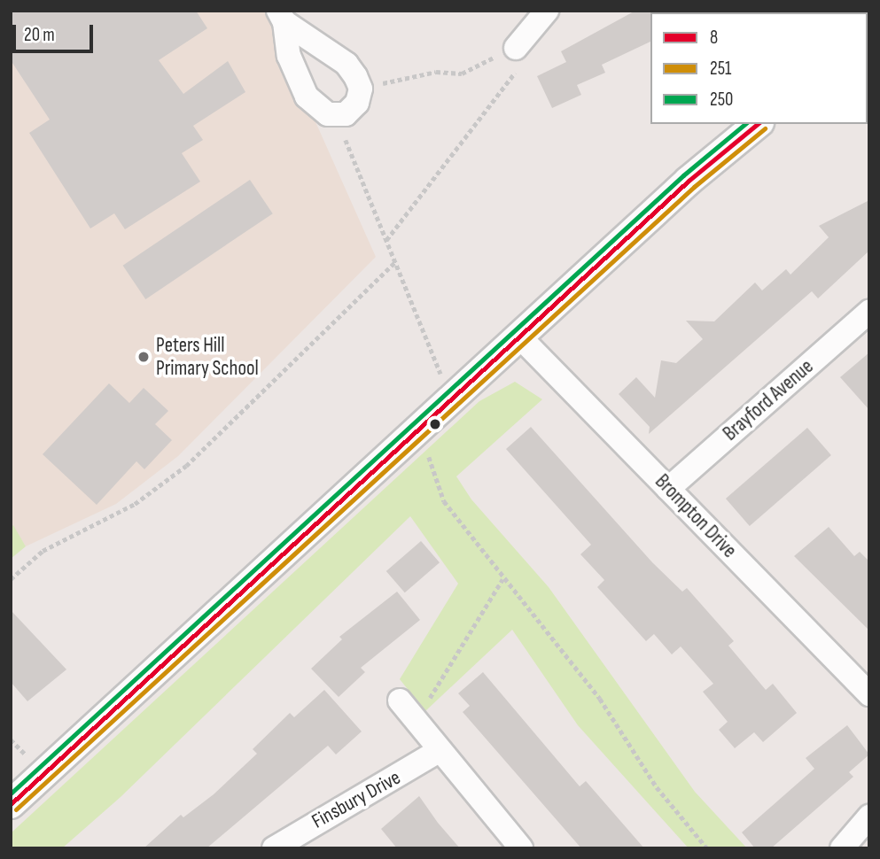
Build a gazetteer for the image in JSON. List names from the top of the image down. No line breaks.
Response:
{"streets":{"street":["Brayford Avenue","Brompton Drive","Finsbury Drive"]},"crossings":[["Brayford Avenue","Brompton Drive"]],"places":["Peters Hill Primary School"],"lines":["transit line 8","transit line 250","transit line 251"],"legend":["8","251","250"],"scale_bar":"20 m"}
